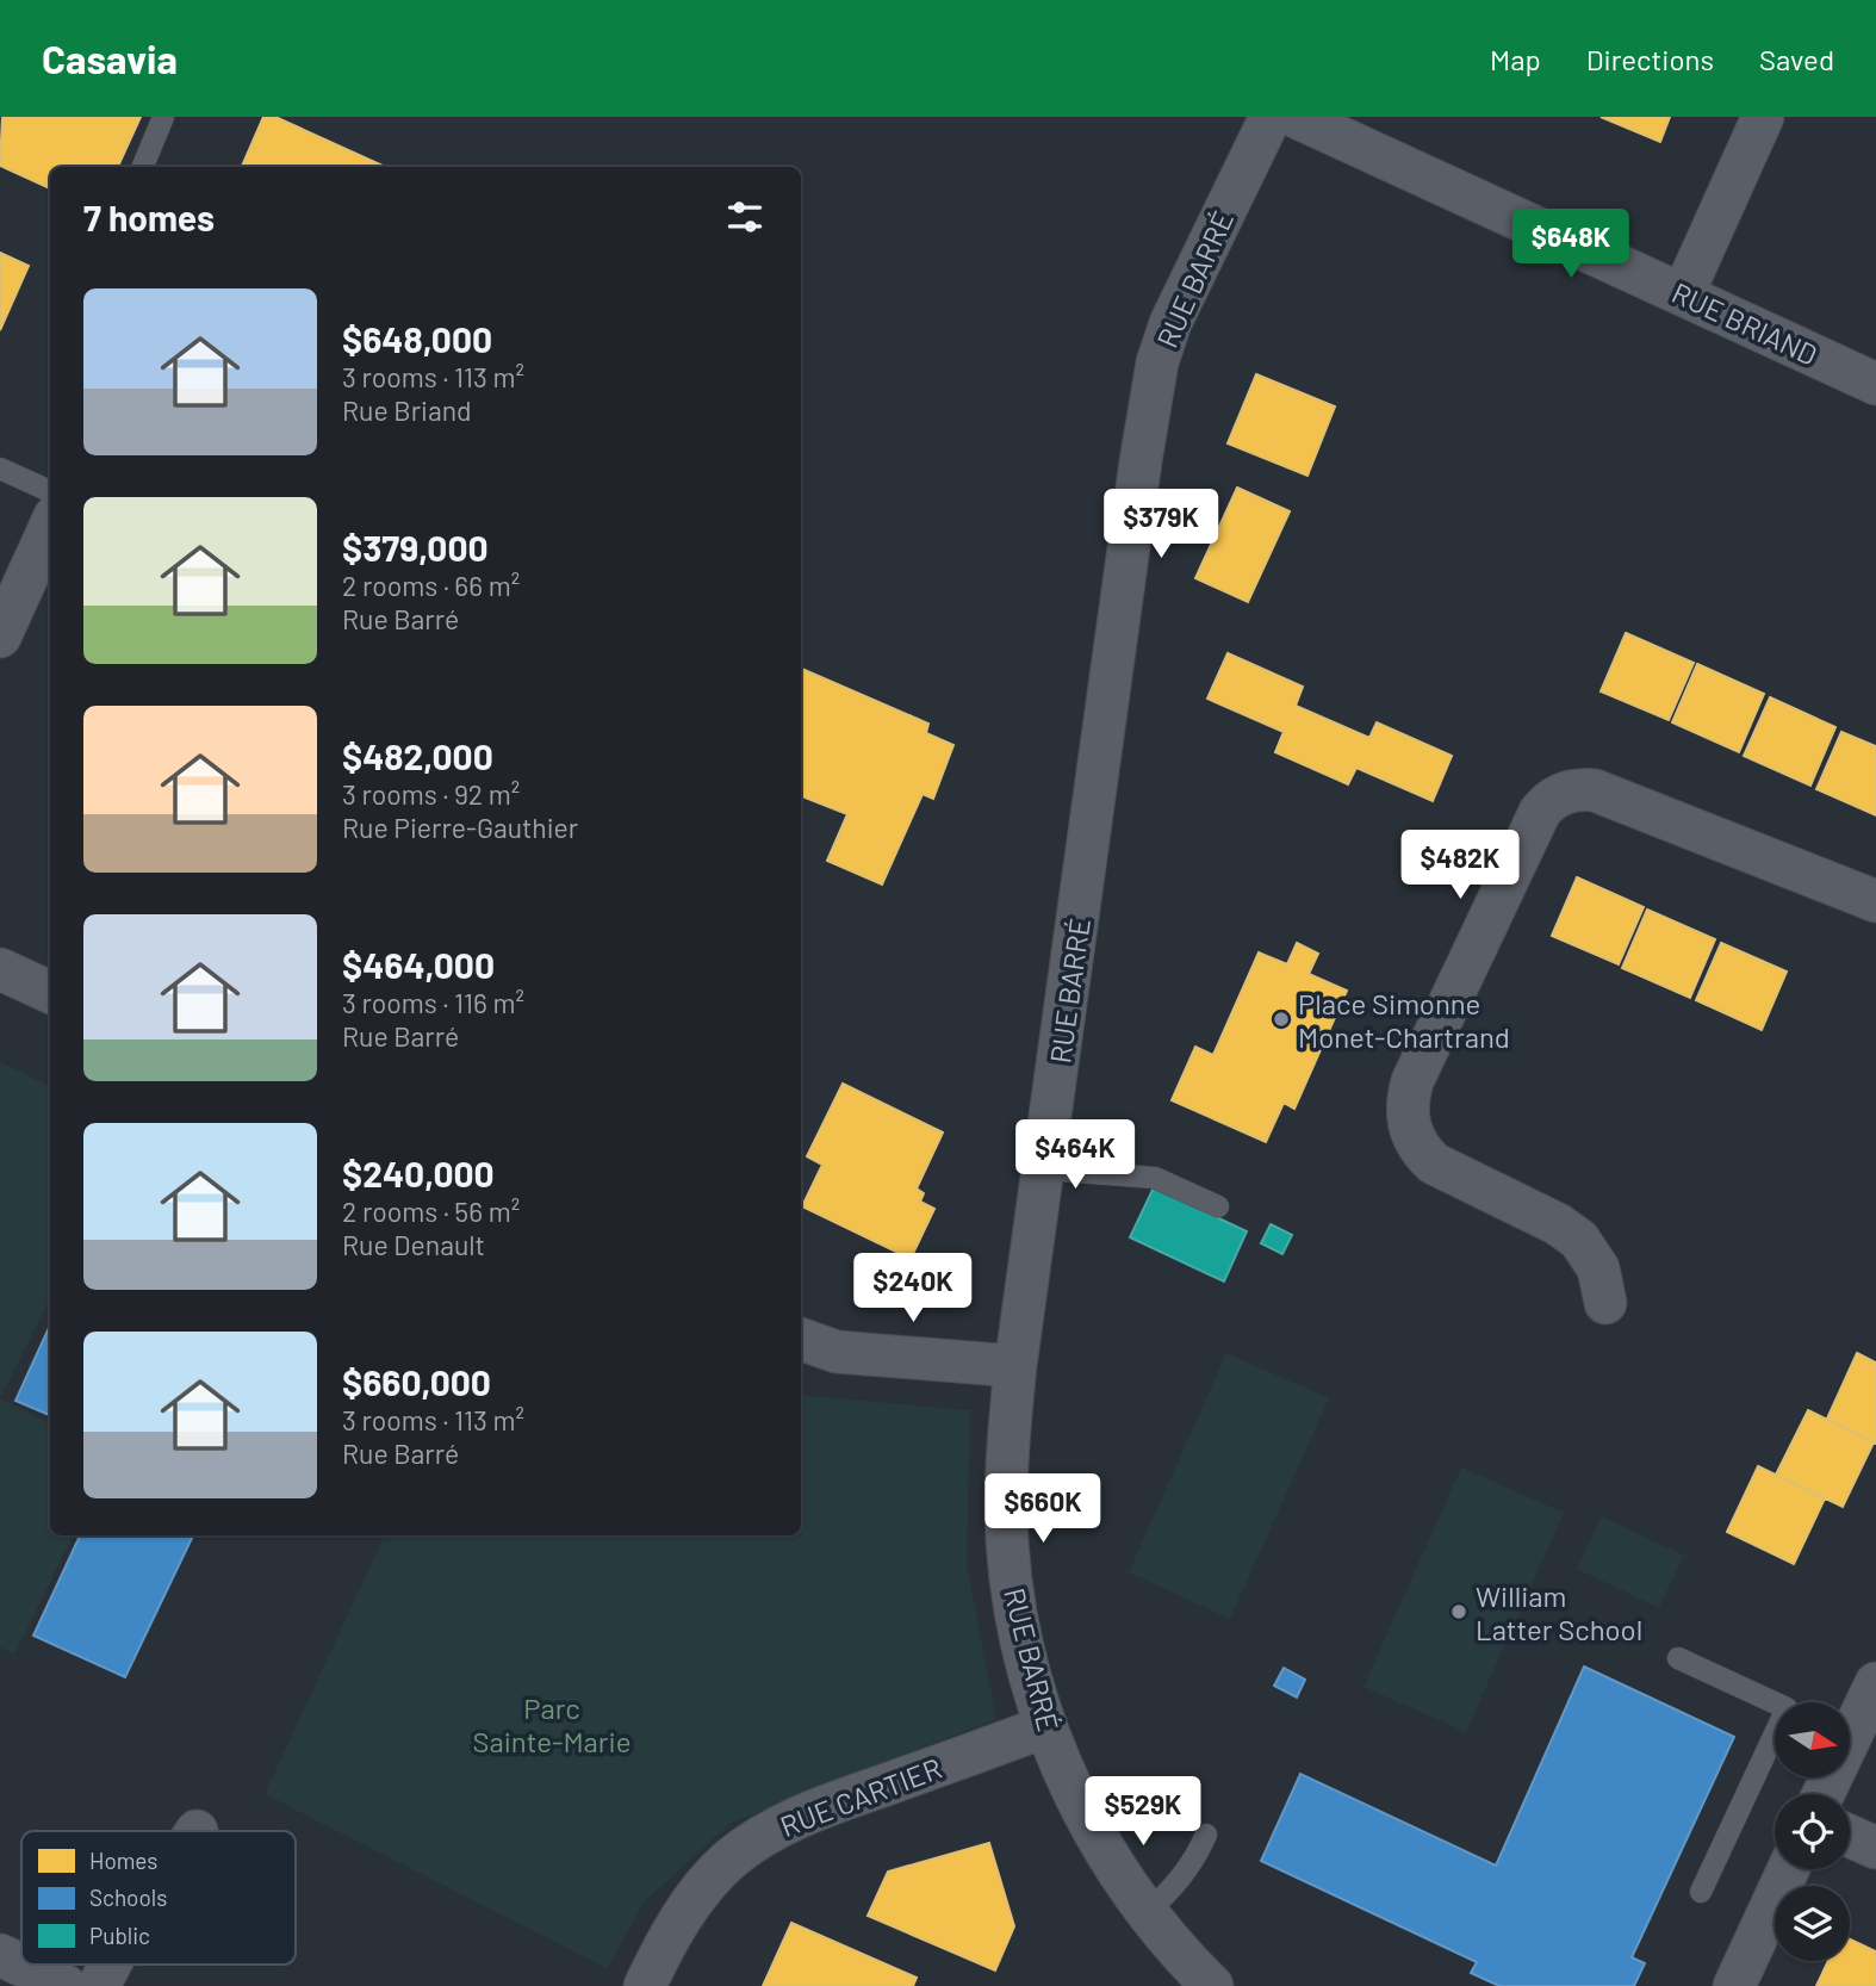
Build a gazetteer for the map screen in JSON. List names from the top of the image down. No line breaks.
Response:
{"streets":{"street":["RUE BARRÉ","RUE BRIAND","RUE CARTIER"]},"crossings":[["RUE BARRÉ","RUE CARTIER"]],"parks":["Parc Sainte-Marie"],"places":["Place Simonne Monet-Chartrand","William Latter School"],"legend":["Homes","Schools","Public"],"north":"right","page":{"header":"Casavia","nav":["Map","Directions","Saved"],"heading":"7 homes","price":["$648K","$379K","$482K","$464K","$240K","$660K","$529K"],"list":[{"name":"$648,000","note":"3 rooms · 113 m² · Rue Briand"},{"name":"$379,000","note":"2 rooms · 66 m² · Rue Barré"},{"name":"$482,000","note":"3 rooms · 92 m² · Rue Pierre-Gauthier"},{"name":"$464,000","note":"3 rooms · 116 m² · Rue Barré"},{"name":"$240,000","note":"2 rooms · 56 m² · Rue Denault"},{"name":"$660,000","note":"3 rooms · 113 m² · Rue Barré"}]}}
